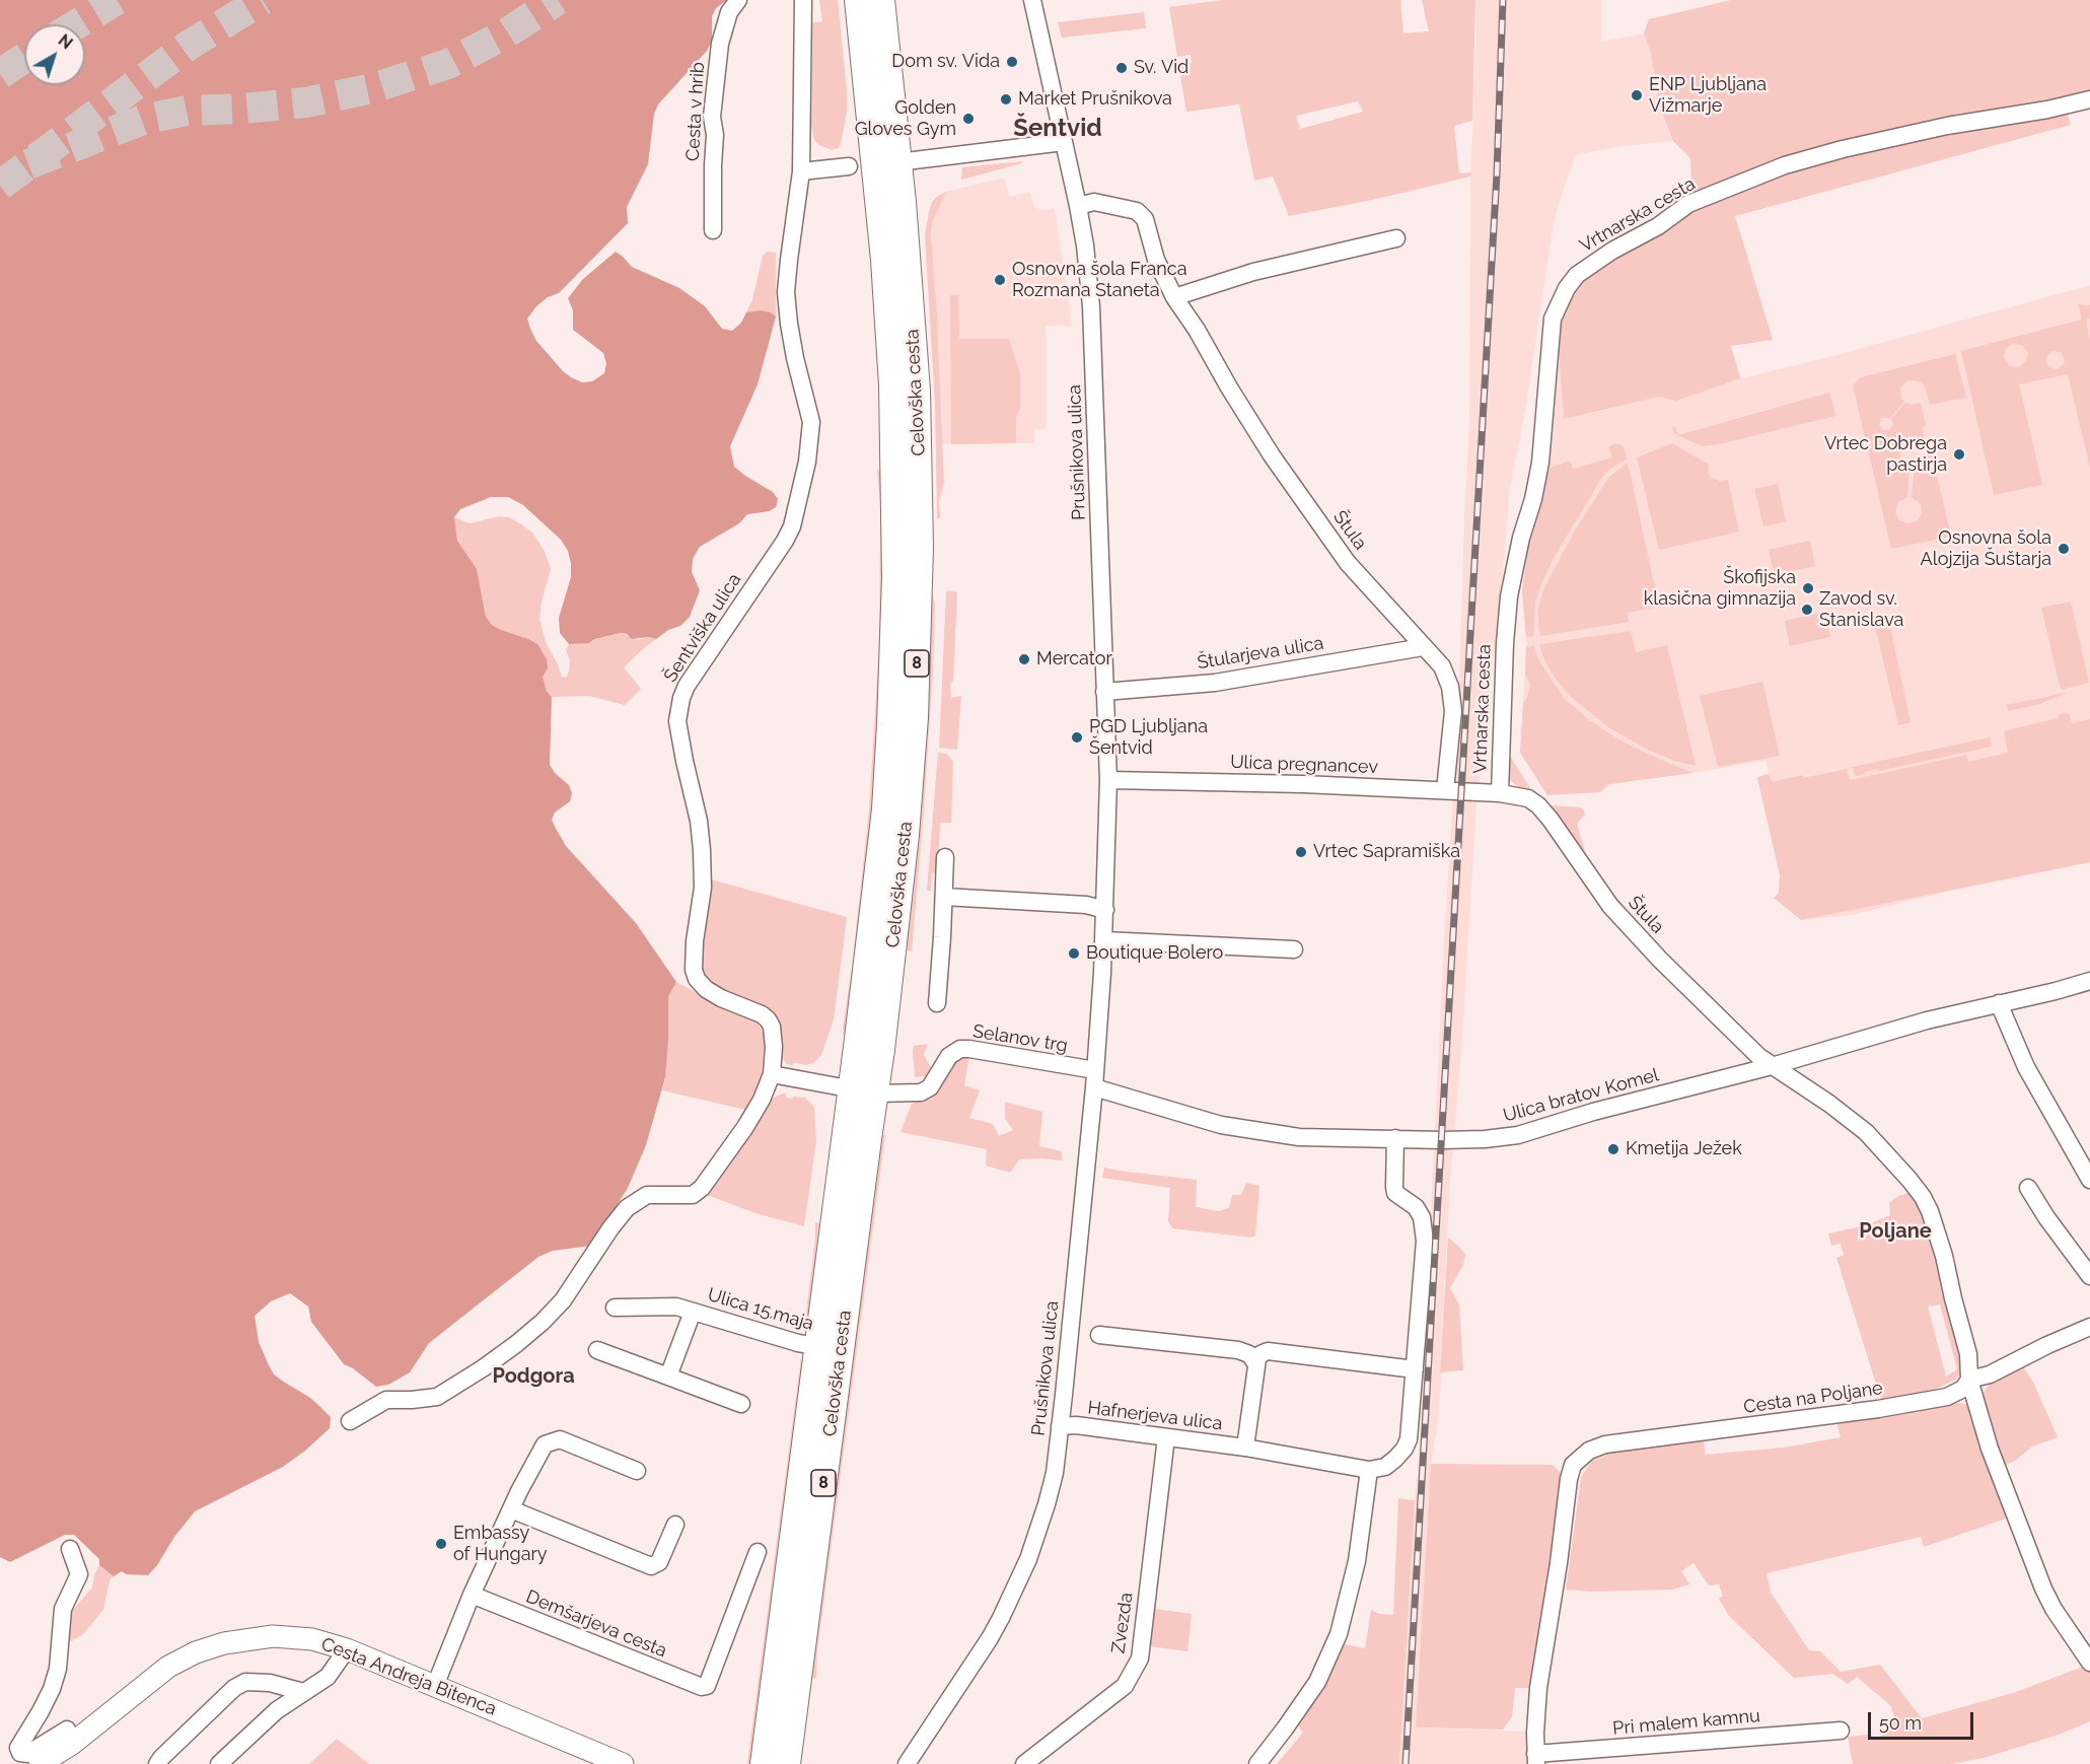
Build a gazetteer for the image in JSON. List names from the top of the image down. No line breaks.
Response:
{"streets":{"main road":["Celovška cesta","8"],"street":["Cesta v hrib","Vrtnarska cesta","Prušnikova ulica","Štula","Šentviška ulica","Štularjeva ulica","Ulica pregnancev","Selanov trg","Ulica bratov Komel","Ulica 15.maja","Cesta na Poljane","Hafnerjeva ulica","Zvezda","Demšarjeva cesta","Cesta Andreja Bitenca","Pri malem kamnu"]},"crossings":[["Vrtnarska cesta","Štula"],["Vrtnarska cesta","Ulica pregnancev"],["Celovška cesta","Selanov trg"],["Celovška cesta","Ulica 15.maja"],["Prušnikova ulica","Štula"],["Prušnikova ulica","Štularjeva ulica"],["Prušnikova ulica","Ulica pregnancev"],["Prušnikova ulica","Selanov trg"],["Prušnikova ulica","Ulica bratov Komel"],["Prušnikova ulica","Hafnerjeva ulica"],["Štula","Štularjeva ulica"],["Štula","Ulica pregnancev"],["Štula","Ulica bratov Komel"],["Cesta na Poljane","Pri malem kamnu"],["Hafnerjeva ulica","Zvezda"]],"districts":["Šentvid","Poljane","Podgora"],"places":["Dom sv. Vida","Sv. Vid","ENP Ljubljana Vižmarje","Market Prušnikova","Golden Gloves Gym","Osnovna šola Franca Rozmana Staneta","Vrtec Dobrega pastirja","Osnovna šola Alojzija Šuštarja","Škofijska klasična gimnazija","Zavod sv. Stanislava","Mercator","PGD Ljubljana Šentvid","Vrtec Sapramiška","Boutique Bolero","Kmetija Ježek","Embassy of Hungary"],"scale_bar":"50 m","north":"top right"}
